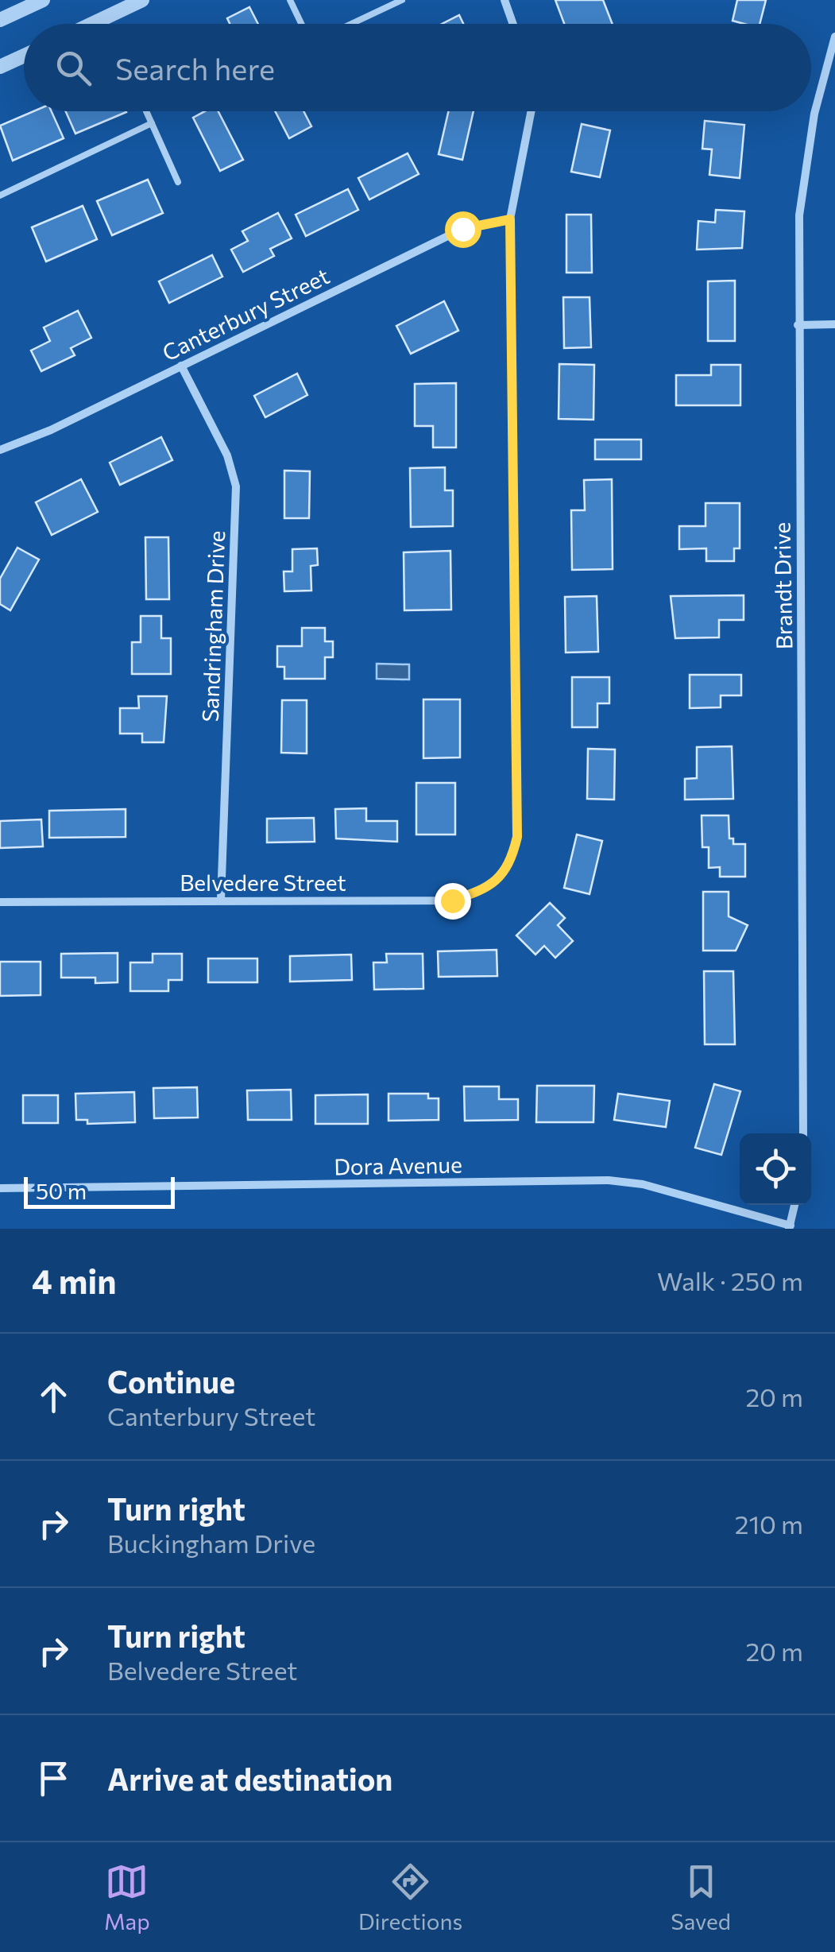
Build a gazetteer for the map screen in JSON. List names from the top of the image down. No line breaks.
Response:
{"streets":{"street":["Canterbury Street","Brandt Drive","Sandringham Drive","Belvedere Street","Dora Avenue"]},"crossings":[["Canterbury Street","Sandringham Drive"],["Canterbury Street","Belvedere Street"],["Sandringham Drive","Belvedere Street"]],"scale_bar":"50 m","page":{"search":"Search here","scale":"50 m","heading":["4 min","Walk · 250 m"],"list":[["Continue","Canterbury Street","20 m"],["Turn right","Buckingham Drive","210 m"],["Turn right","Belvedere Street","20 m"],"Arrive at destination"],"nav":["Map","Directions","Saved"]}}
